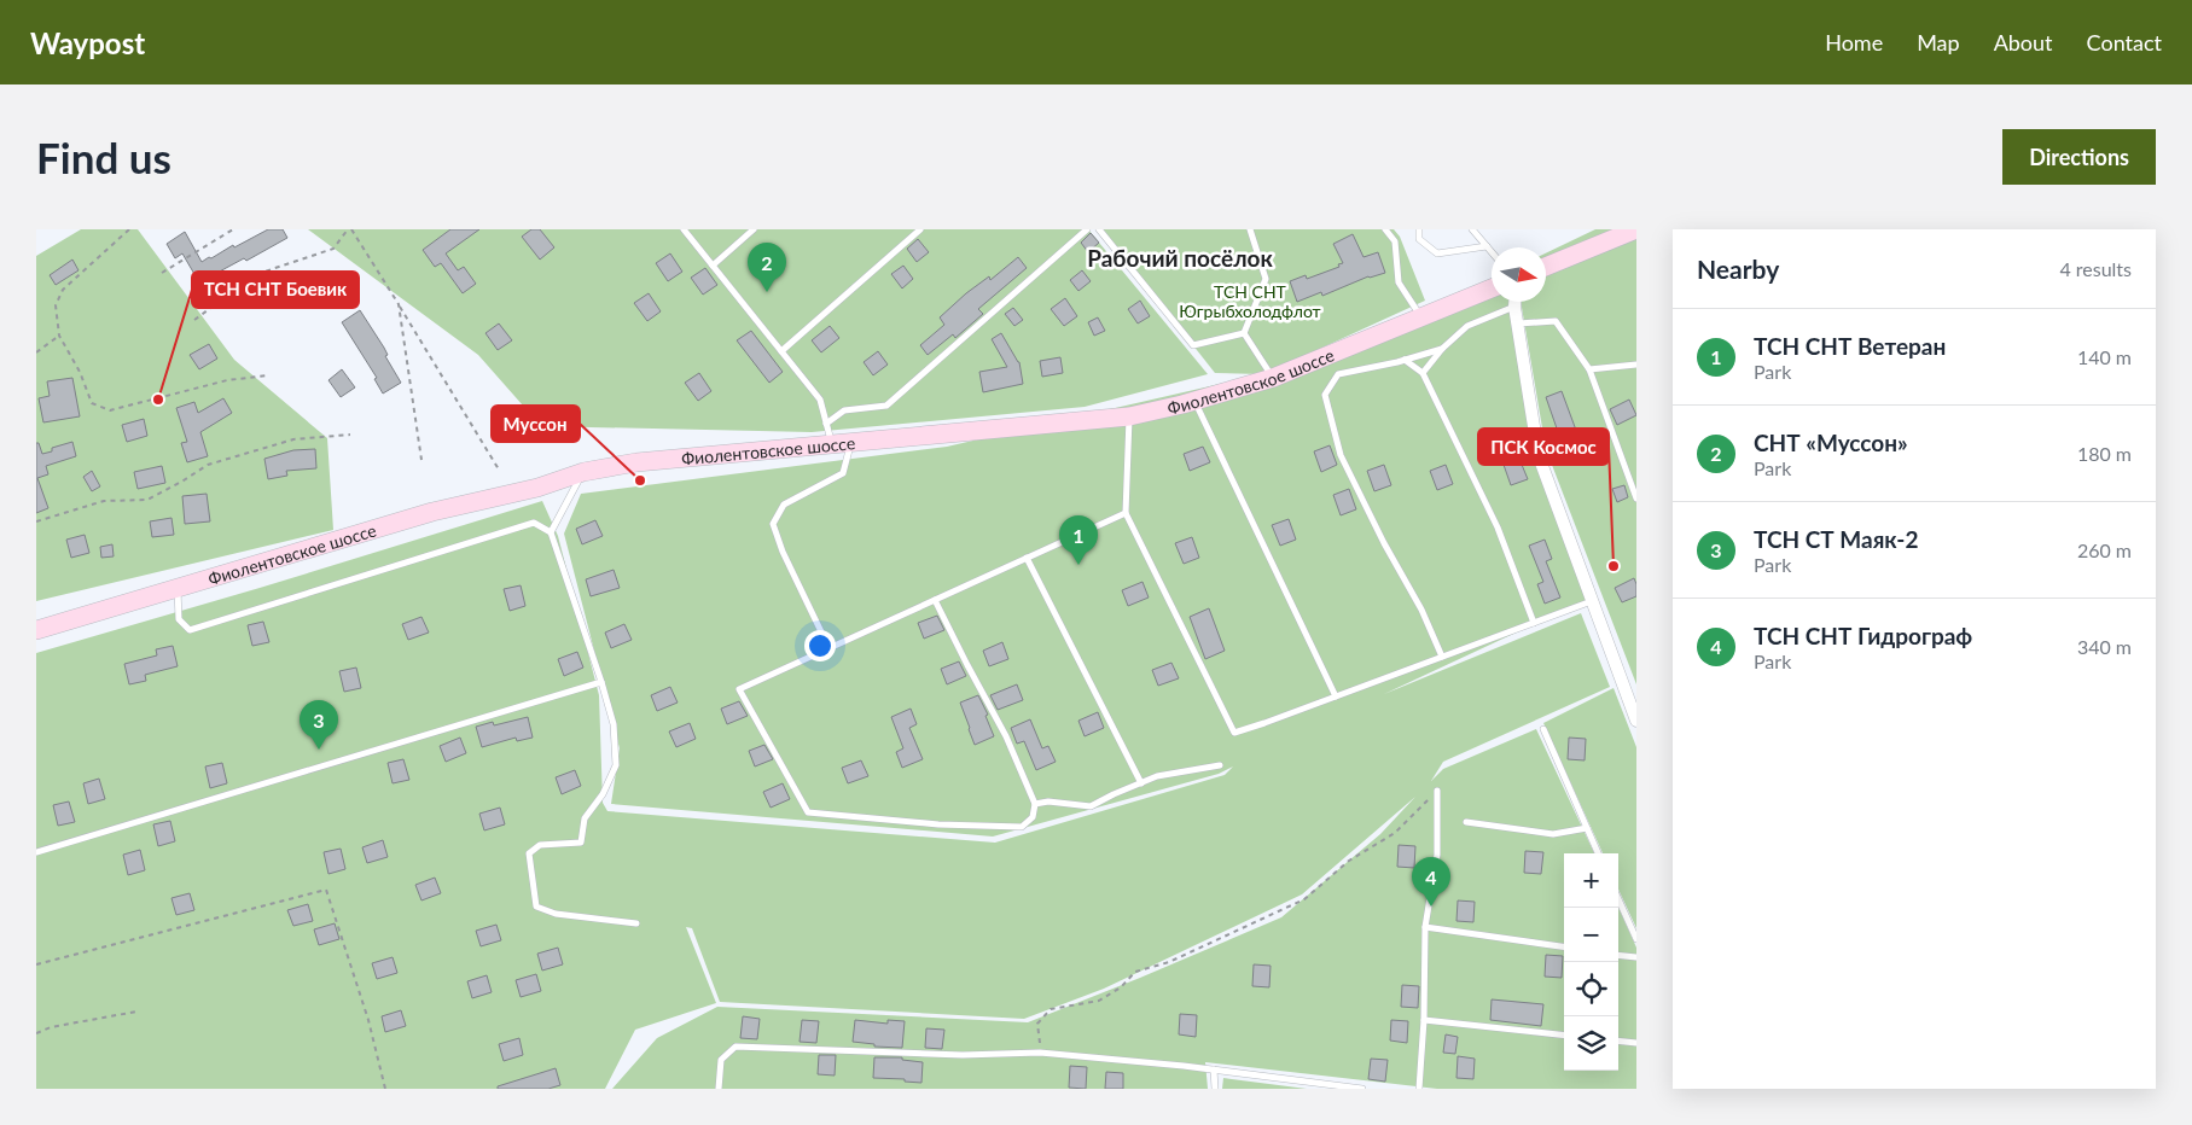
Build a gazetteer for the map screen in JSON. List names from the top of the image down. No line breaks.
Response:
{"streets":{"main road":["Фиолентовское шоссе"]},"districts":["Рабочий посёлок"],"parks":["ТСН СНТ Югрыбхолодфлот"],"places":["ТСН СНТ Боевик","Муссон","ПСК Космос"],"north":"right","page":{"header":"Waypost","nav":["Home","Map","About","Contact"],"buttons":"Directions","title":"Find us","heading":["Nearby","4 results"],"pins":["2","1","3","4"],"list":[{"mark":"1","name":"ТСН СНТ Ветеран","note":"Park","value":"140 m"},{"mark":"2","name":"СНТ «Муссон»","note":"Park","value":"180 m"},{"mark":"3","name":"ТСН СТ Маяк-2","note":"Park","value":"260 m"},{"mark":"4","name":"ТСН СНТ Гидрограф","note":"Park","value":"340 m"}],"map_buttons":["+","−"]}}
